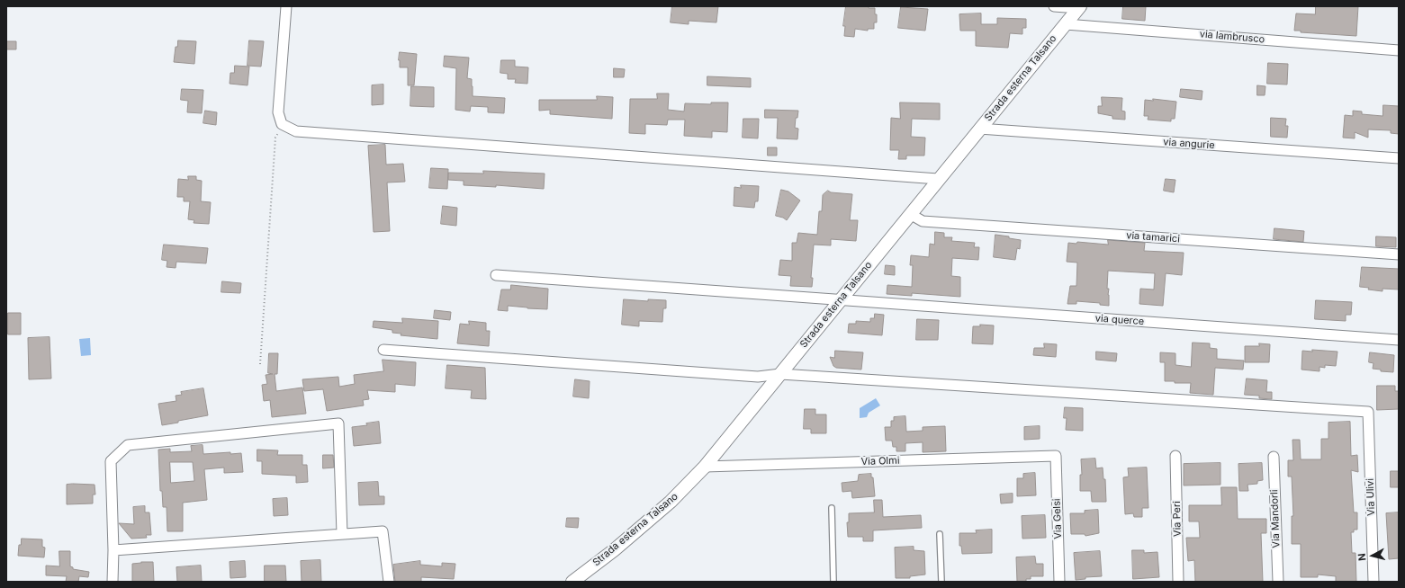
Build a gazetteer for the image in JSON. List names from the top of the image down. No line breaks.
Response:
{"streets":{"street":["via lambrusco","Strada esterna Talsano","via angurie","via tamarici","via querce","Via Olmi","Via Ulivi","Via Gelsi","Via Peri","Via Mandorli"]},"crossings":[["via lambrusco","Strada esterna Talsano"],["Strada esterna Talsano","via angurie"],["Strada esterna Talsano","via tamarici"],["Strada esterna Talsano","via querce"],["Strada esterna Talsano","Via Olmi"],["Strada esterna Talsano","Via Ulivi"],["Via Olmi","Via Gelsi"]],"north":"left"}
